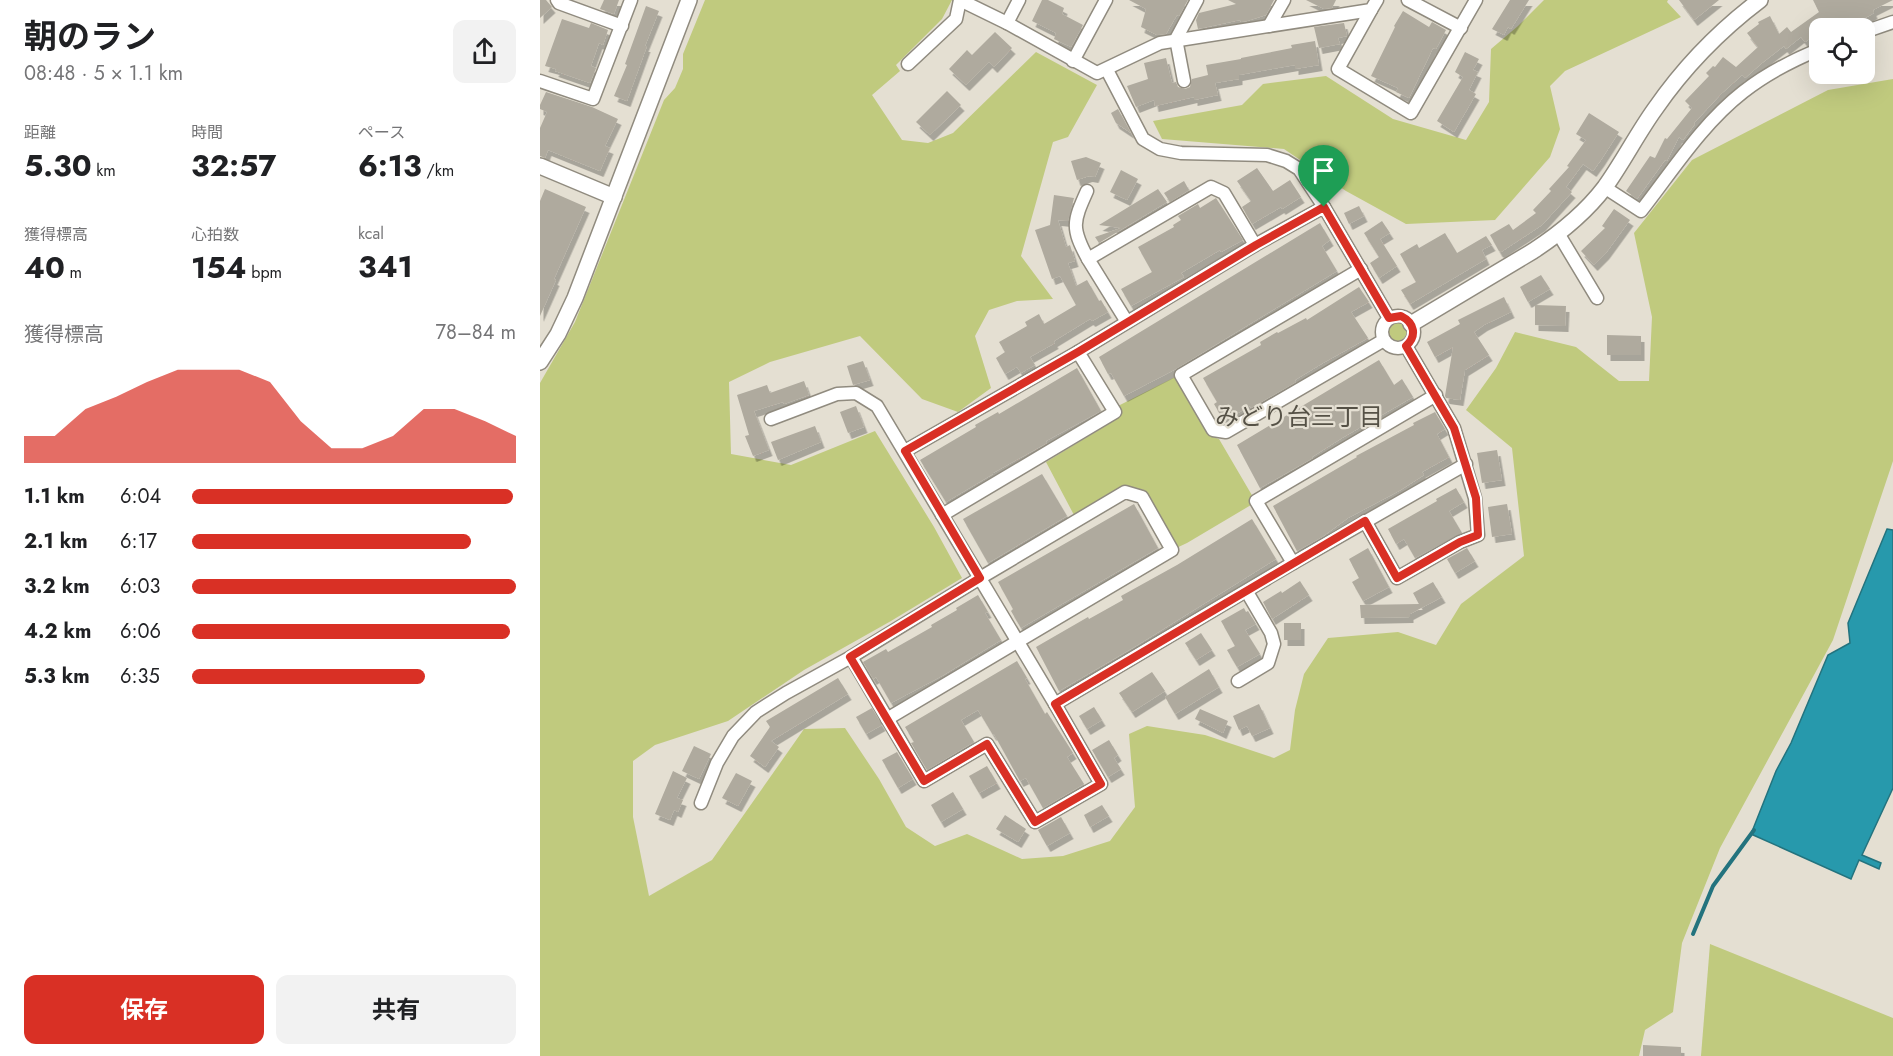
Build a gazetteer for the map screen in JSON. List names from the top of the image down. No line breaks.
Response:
{"districts":["みどり台三丁目"],"page":{"heading":["朝のラン","08:48 · 5 × 1.1 km"],"stats":[["距離","5.30 km"],["時間","32:57"],["ペース","6:13 /km"],["獲得標高","40 m"],["心拍数","154 bpm"],["kcal","341"]],"chart":["獲得標高","78–84 m"],"list":[{"name":"1.1 km","note":"6:04"},{"name":"2.1 km","note":"6:17"},{"name":"3.2 km","note":"6:03"},{"name":"4.2 km","note":"6:06"},{"name":"5.3 km","note":"6:35"}],"buttons":["保存","共有"]}}
